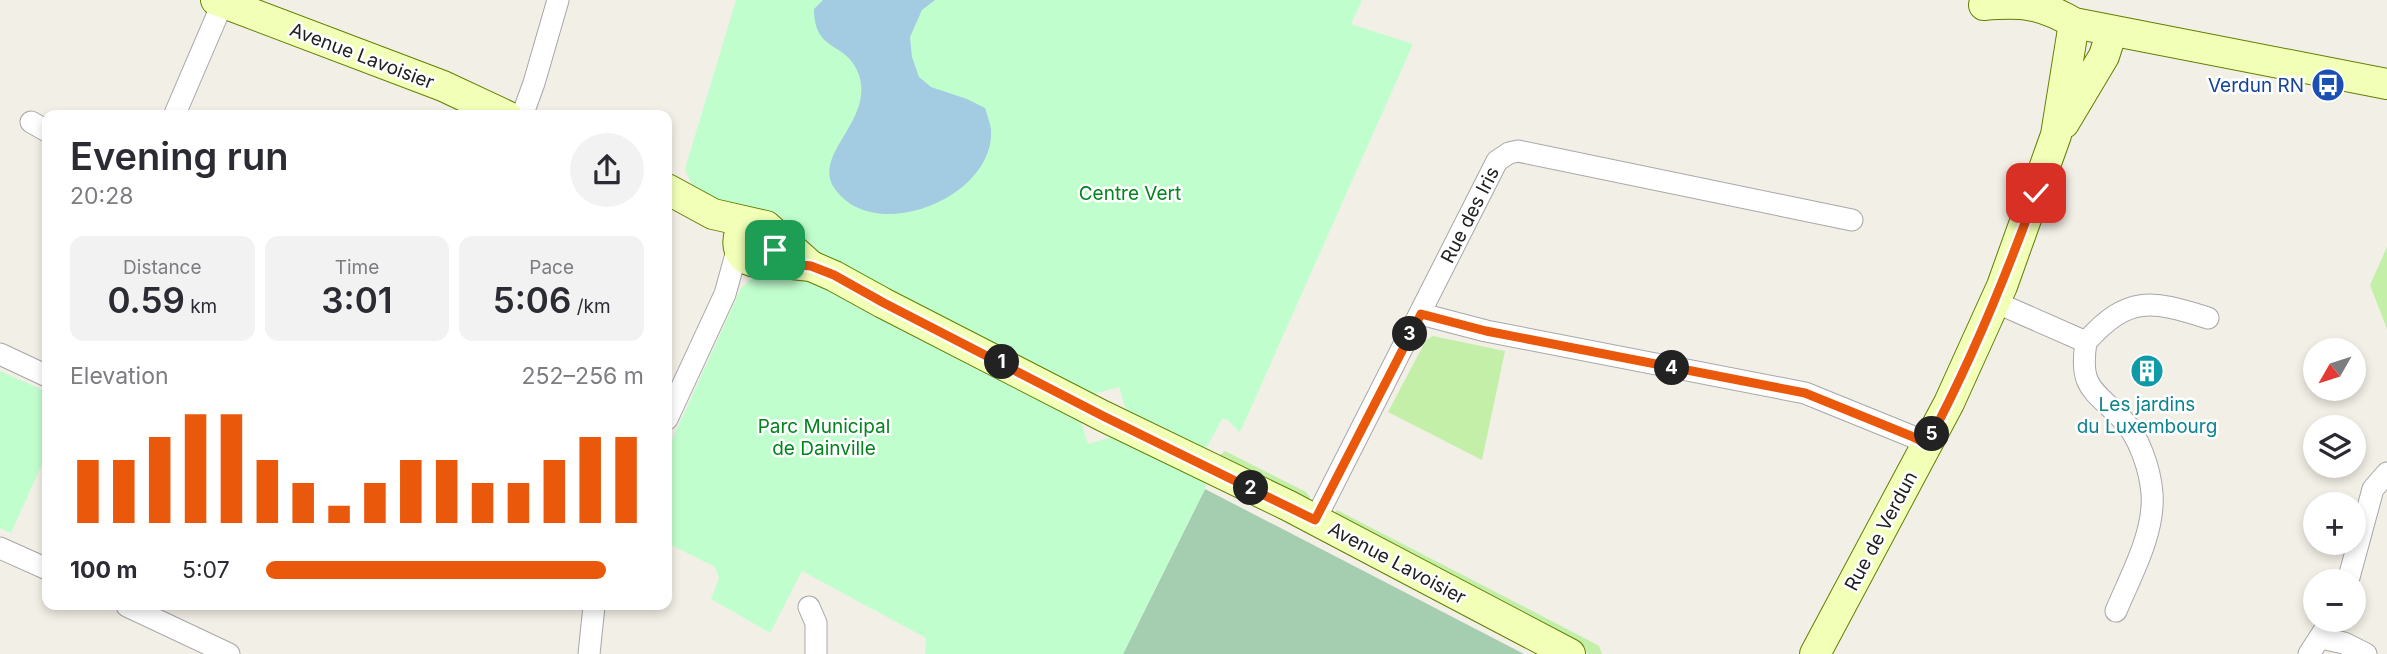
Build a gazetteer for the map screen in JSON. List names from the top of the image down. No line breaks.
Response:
{"streets":{"main road":["Avenue Lavoisier","Rue de Verdun"],"street":["Rue des Iris"]},"crossings":[["Avenue Lavoisier","Rue des Iris"]],"parks":["Centre Vert","Parc Municipal de Dainville"],"places":{"bus stop":["Verdun RN"],"building":["Les jardins du Luxembourg"]},"north":"bottom left","page":{"heading":["Evening run","20:28"],"stats":[["Distance","0.59 km"],["Time","3:01"],["Pace","5:06 /km"]],"pins":["3","1","4","5","2"],"map_buttons":["+","−"],"chart":["Elevation","252–256 m"],"list":[{"name":"100 m","note":"5:07"}]}}
